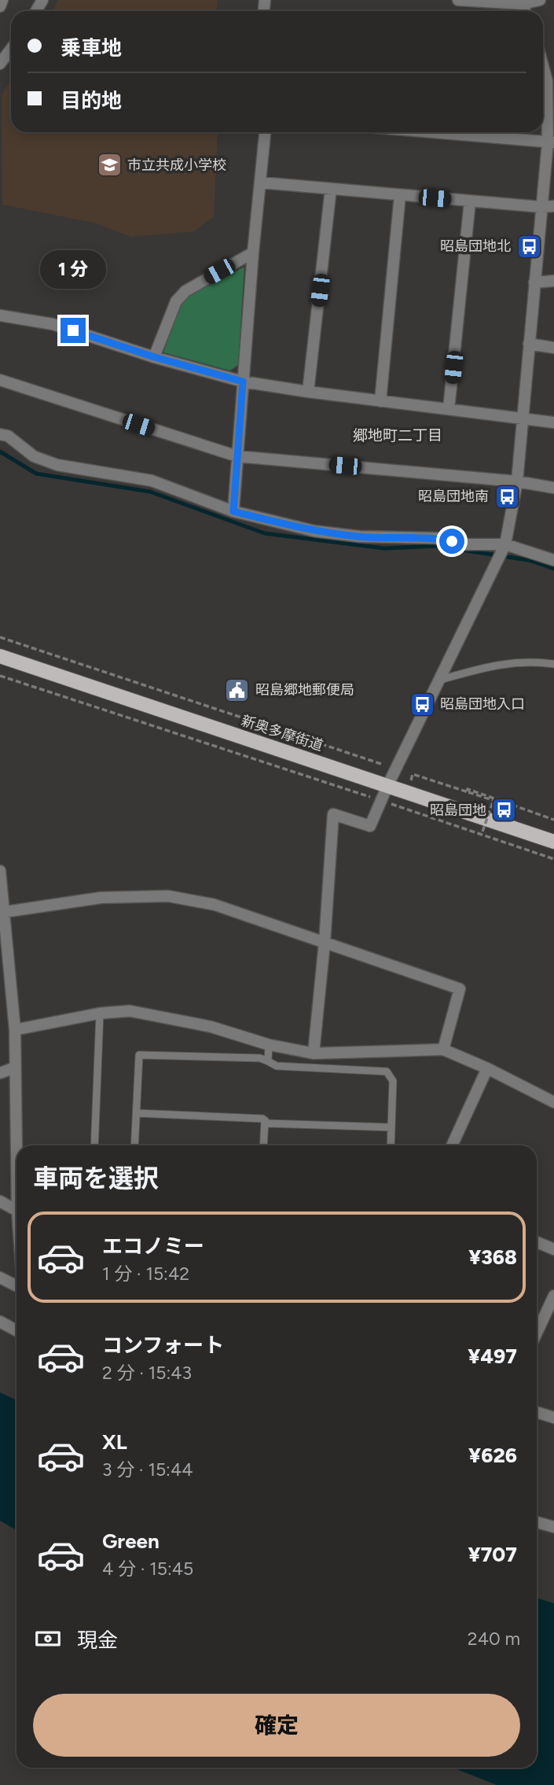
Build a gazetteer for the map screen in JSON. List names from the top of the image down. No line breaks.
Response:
{"streets":{"main road":["新奥多摩街道"]},"districts":["郷地町二丁目"],"places":{"school or university":["市立共成小学校"],"bus stop":["昭島団地北","昭島団地南","昭島団地入口","昭島団地"],"public building":["昭島郷地郵便局"]},"page":{"banner":["乗車地","目的地"],"bubble":"1 分","heading":"車両を選択","list":[{"name":"エコノミー","note":"1 分 · 15:42","value":"¥368"},{"name":"コンフォート","note":"2 分 · 15:43","value":"¥497"},{"name":"XL","note":"3 分 · 15:44","value":"¥626"},{"name":"Green","note":"4 分 · 15:45","value":"¥707"}],"pay":["現金","240 m"],"buttons":"確定"}}
